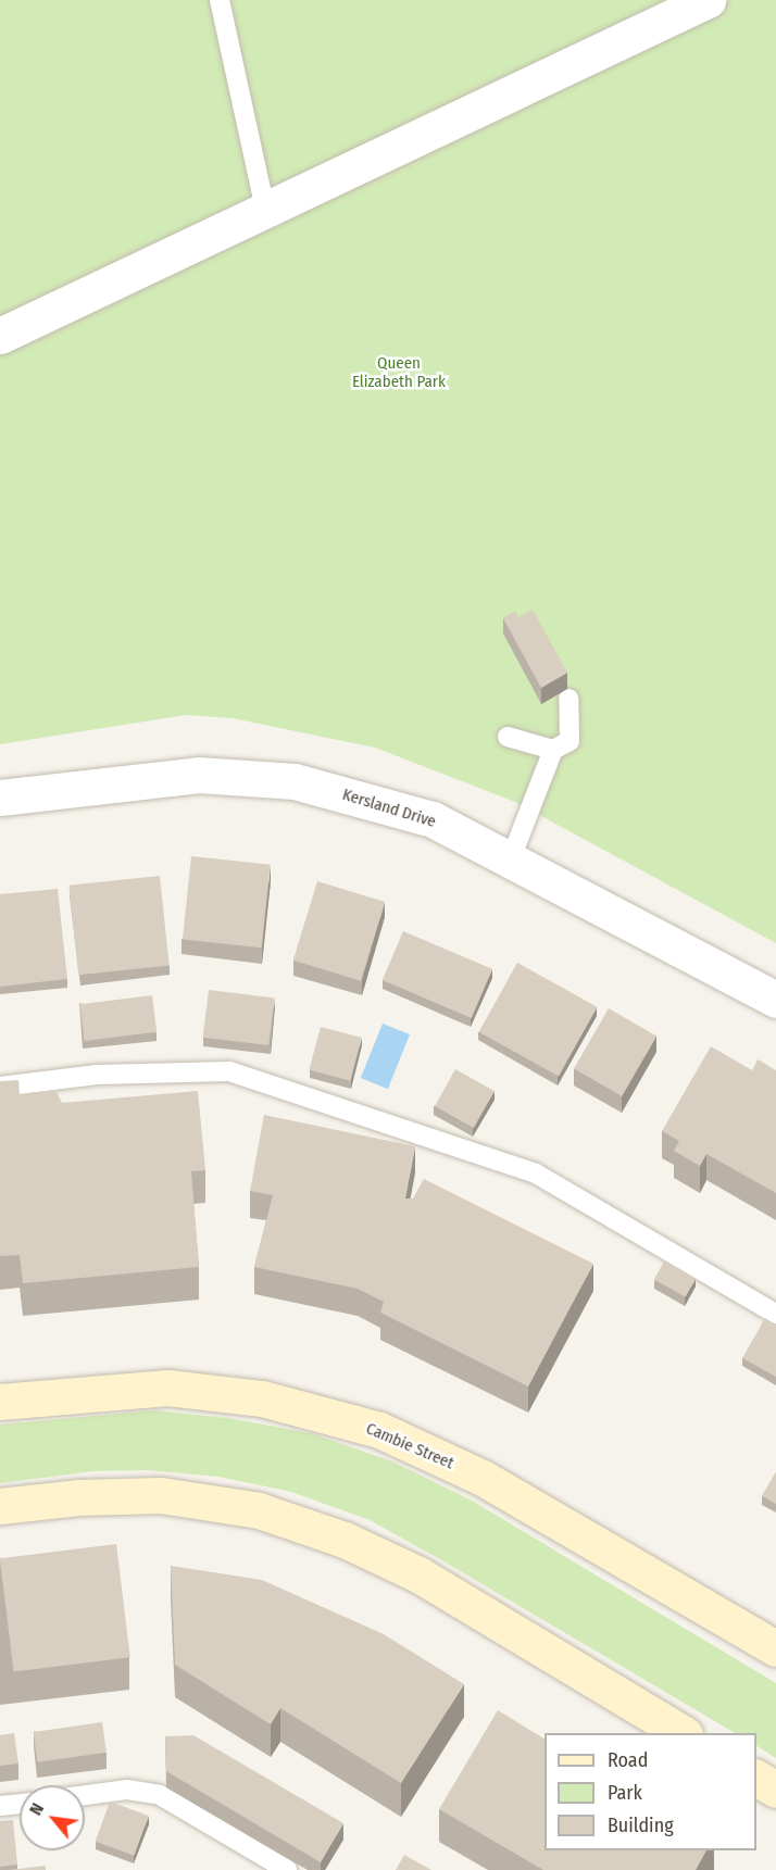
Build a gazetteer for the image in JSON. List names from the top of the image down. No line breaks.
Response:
{"streets":{"main road":["Cambie Street"],"street":["Kersland Drive"]},"parks":["Queen Elizabeth Park"],"legend":["Road","Park","Building"],"north":"top left"}
